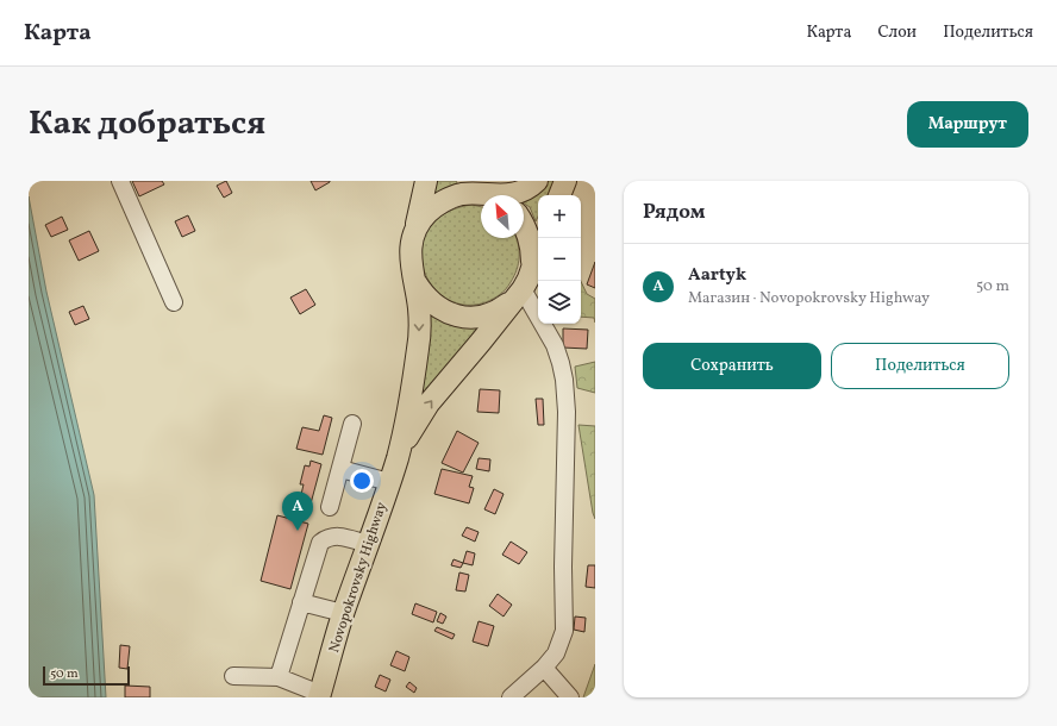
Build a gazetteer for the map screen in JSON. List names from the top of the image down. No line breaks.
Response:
{"streets":{"main road":["Novopokrovsky Highway"]},"scale_bar":"50 m","north":"top left","page":{"header":"Карта","nav":["Карта","Слои","Поделиться"],"title":"Как добраться","buttons":["Маршрут",["Сохранить","Поделиться"]],"heading":"Рядом","map_buttons":["+","−"],"list":[{"mark":"A","name":"Aartyk","note":"Магазин · Novopokrovsky Highway","value":"50 m"}],"pins":"A","scale":"50 m"}}
